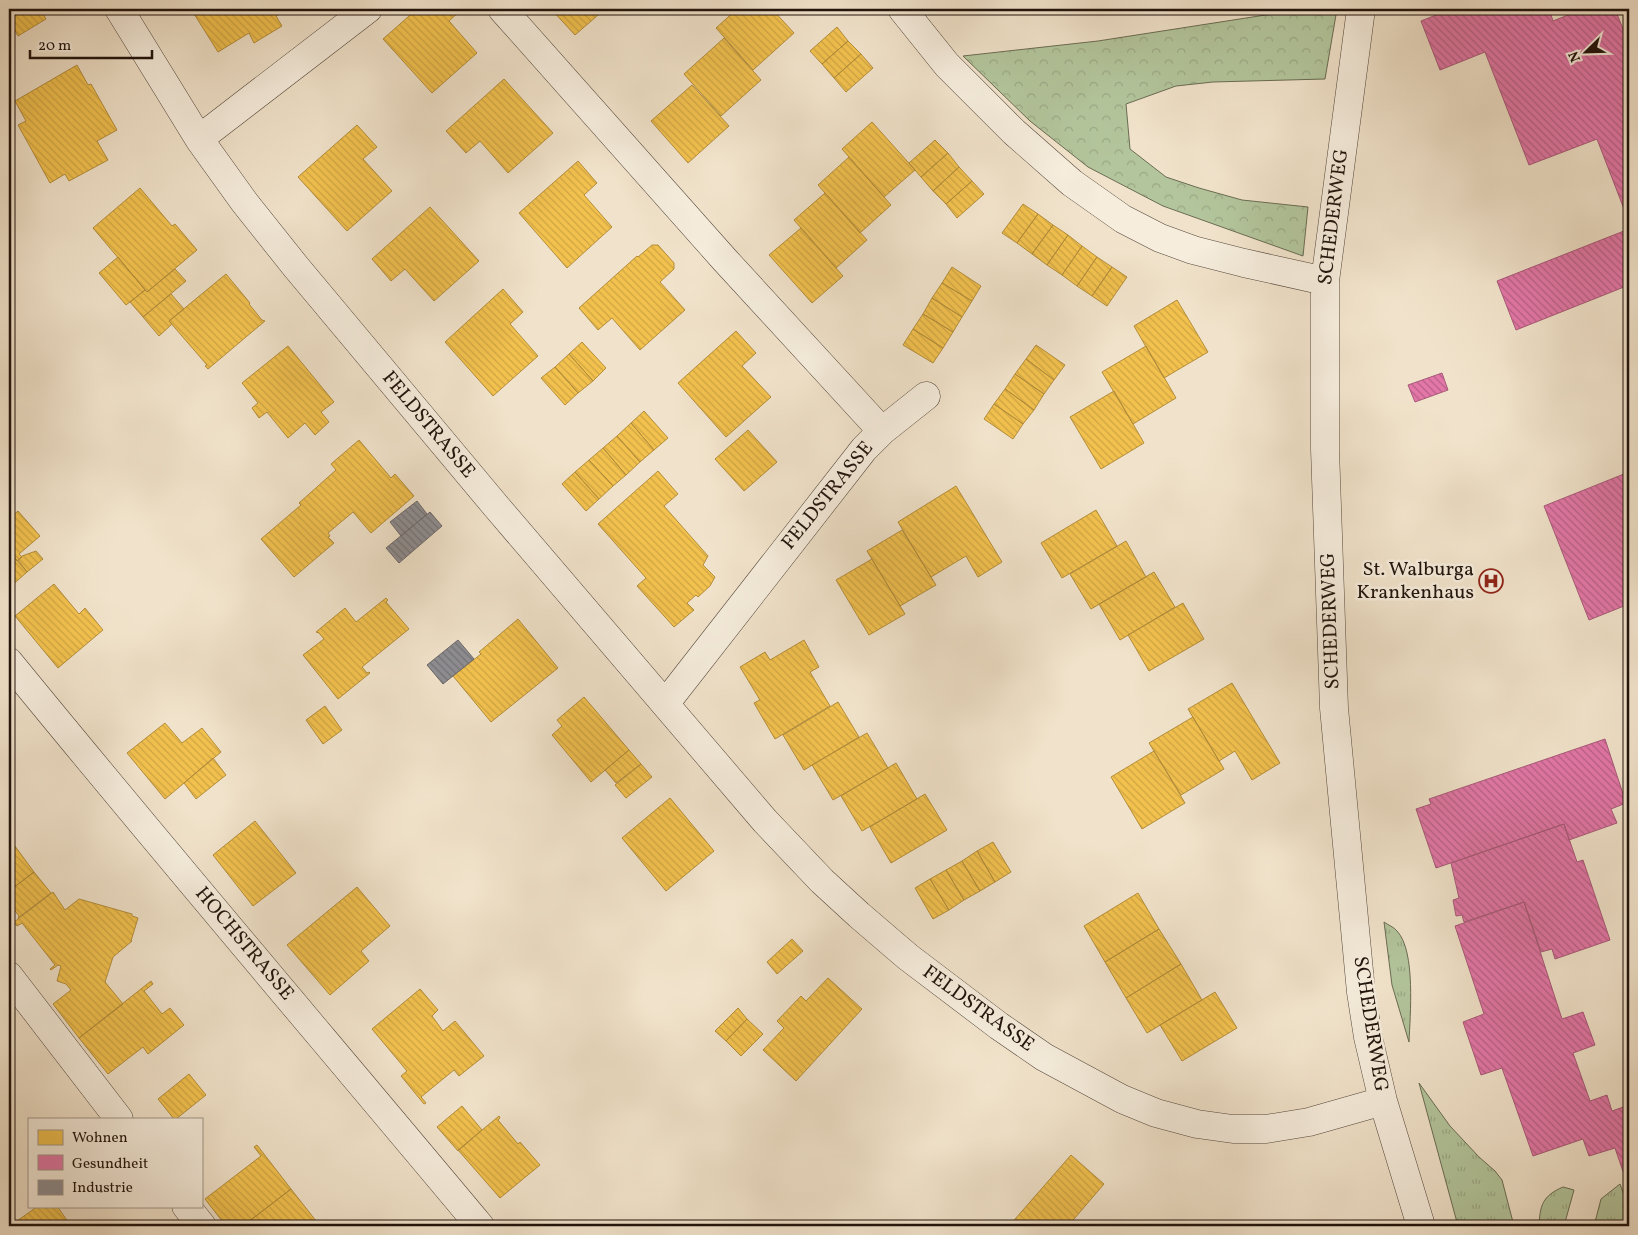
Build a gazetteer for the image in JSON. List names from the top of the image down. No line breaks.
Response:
{"streets":{"street":["SCHEDERWEG","FELDSTRASSE","HOCHSTRASSE"]},"crossings":[["SCHEDERWEG","FELDSTRASSE"]],"places":{"hospital":["St. Walburga Krankenhaus"]},"legend":["Wohnen","Gesundheit","Industrie"],"scale_bar":"20 m","north":"bottom left"}
